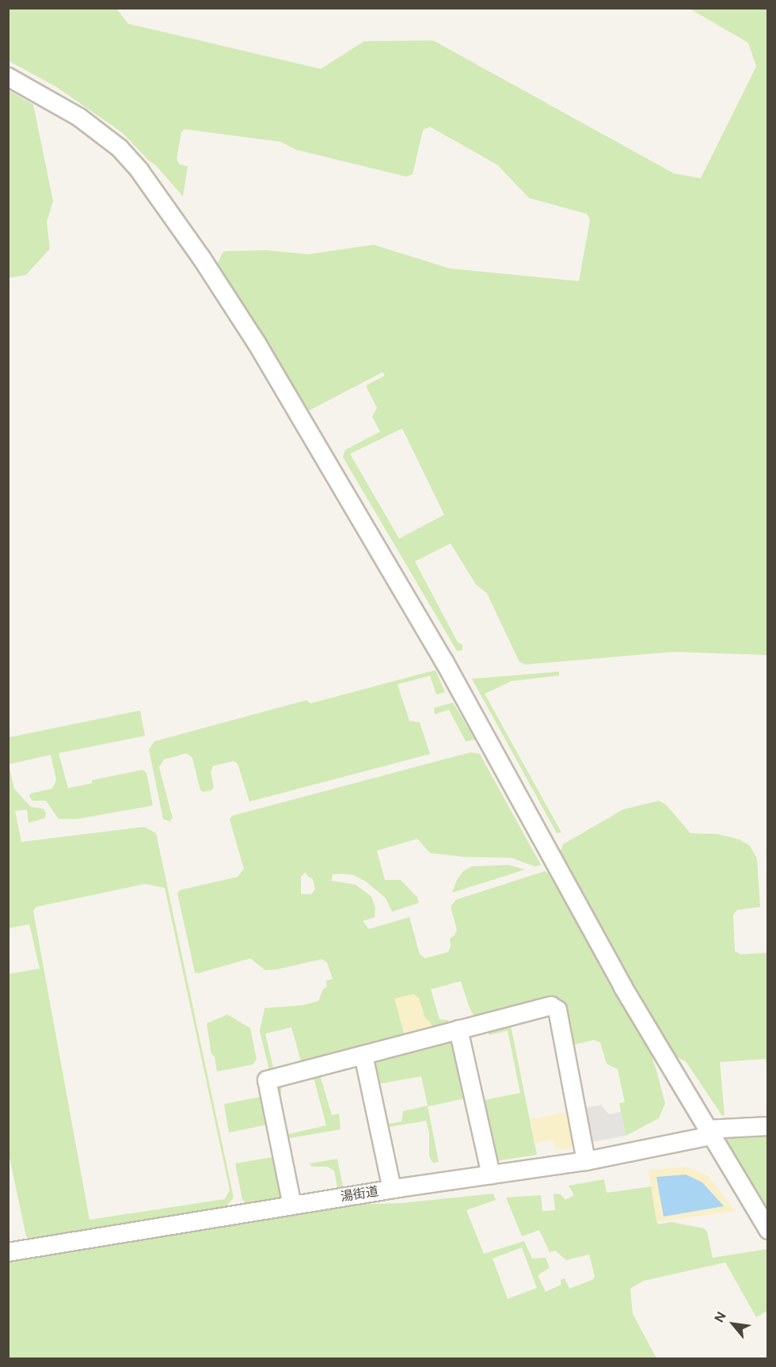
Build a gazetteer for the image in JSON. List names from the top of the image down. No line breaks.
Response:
{"streets":{"street":["湯街道"]},"north":"top left"}
